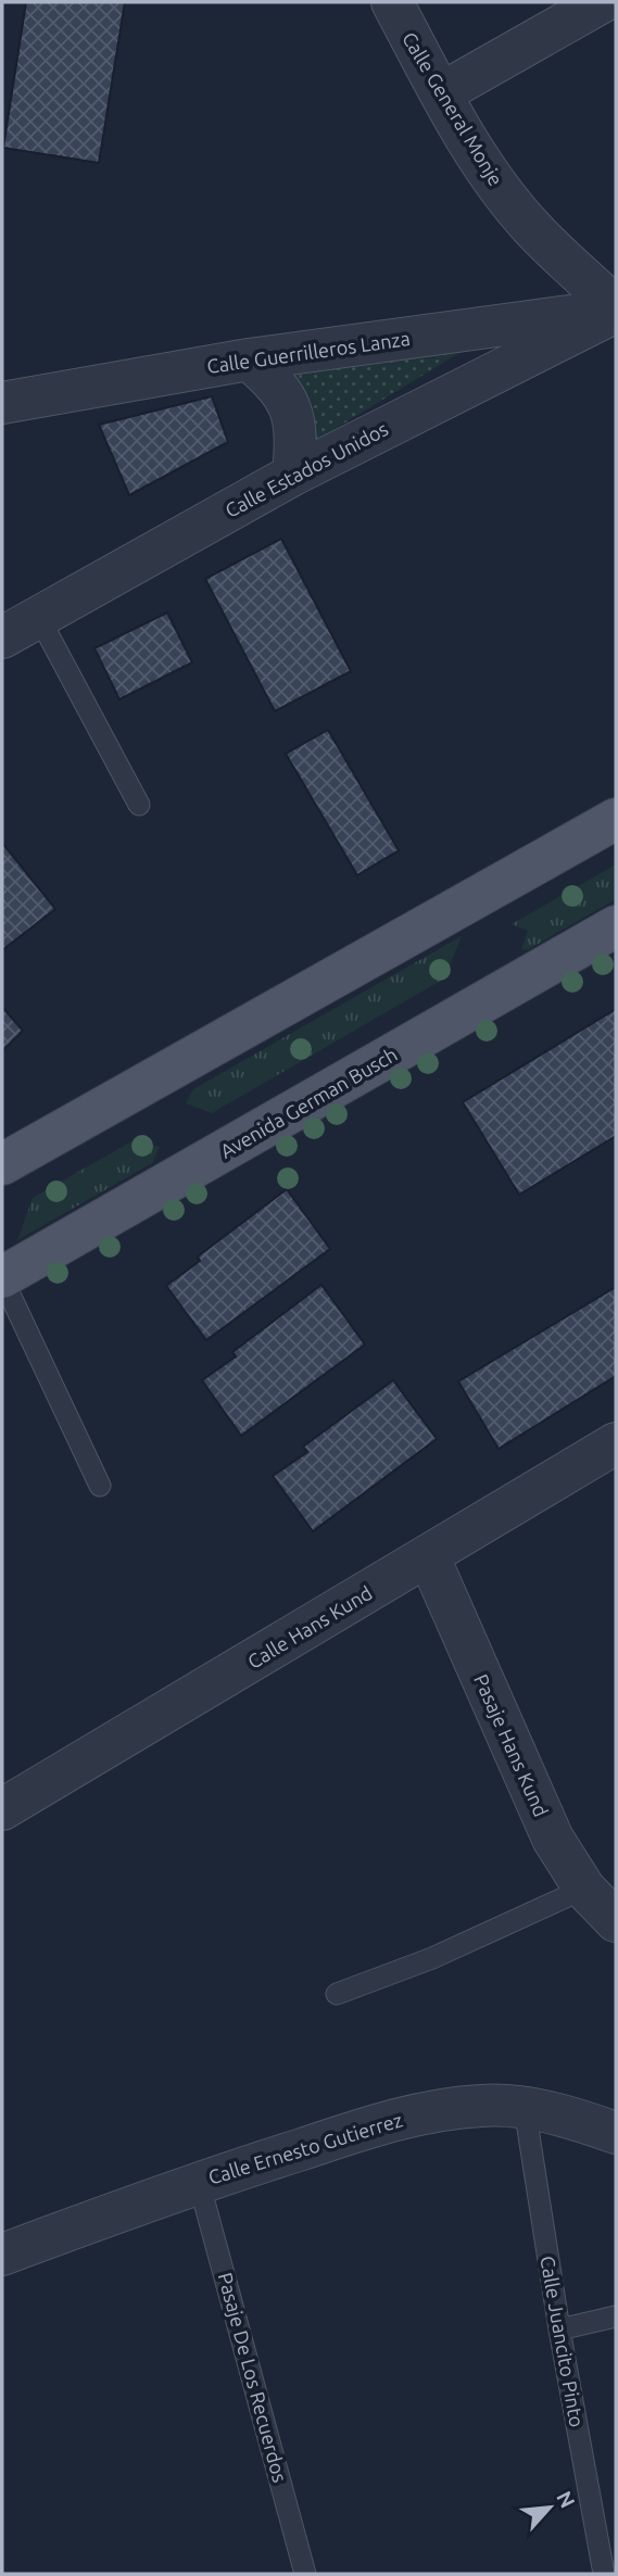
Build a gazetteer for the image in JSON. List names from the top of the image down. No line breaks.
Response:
{"streets":{"main road":["Avenida German Busch"],"street":["Calle General Monje","Calle Guerrilleros Lanza","Calle Estados Unidos","Calle Hans Kund","Pasaje Hans Kund","Calle Ernesto Gutierrez"],"lane":["Calle Juancito Pinto","Pasaje De Los Recuerdos"]},"crossings":[["Calle General Monje","Calle Guerrilleros Lanza"],["Calle General Monje","Calle Estados Unidos"],["Calle Guerrilleros Lanza","Calle Estados Unidos"],["Calle Hans Kund","Pasaje Hans Kund"],["Calle Ernesto Gutierrez","Calle Juancito Pinto"],["Calle Ernesto Gutierrez","Pasaje De Los Recuerdos"]],"north":"top right"}
